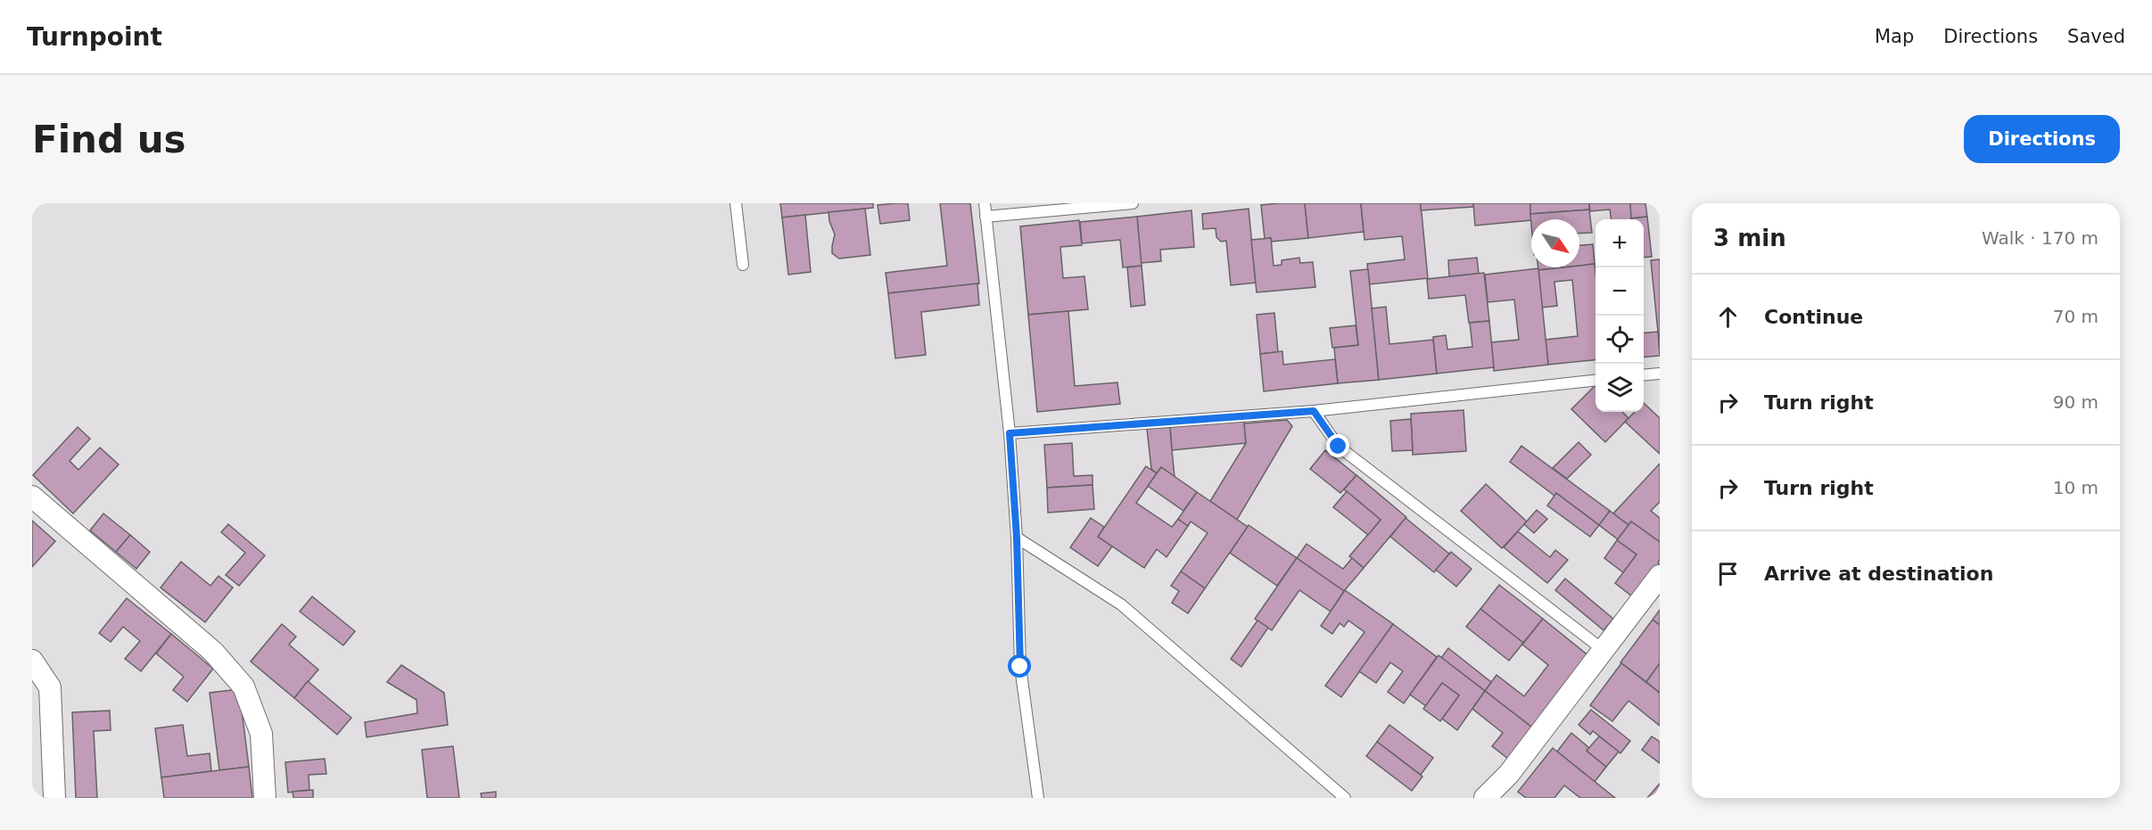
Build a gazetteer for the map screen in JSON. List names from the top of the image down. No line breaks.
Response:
{"north":"bottom right","page":{"header":"Turnpoint","nav":["Map","Directions","Saved"],"buttons":"Directions","title":"Find us","heading":["3 min","Walk · 170 m"],"map_buttons":["+","−"],"list":[["Continue","70 m"],["Turn right","90 m"],["Turn right","10 m"],"Arrive at destination"]}}
